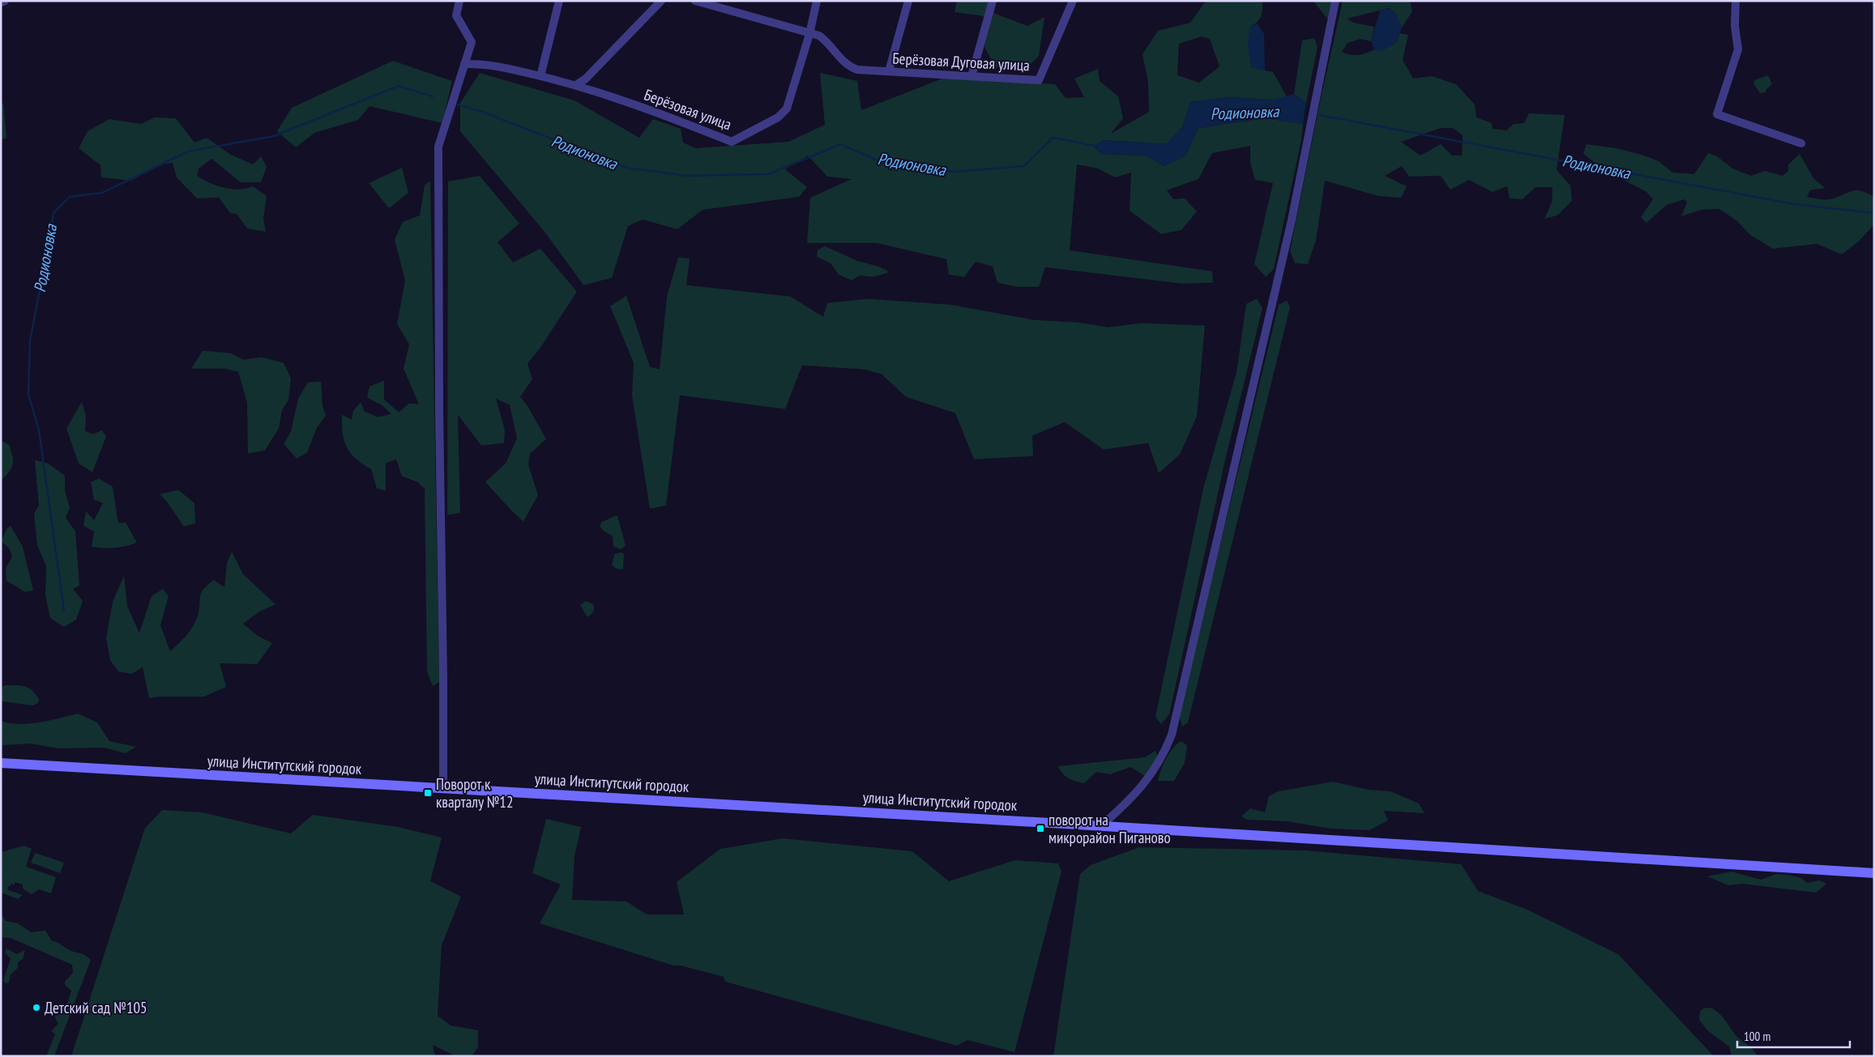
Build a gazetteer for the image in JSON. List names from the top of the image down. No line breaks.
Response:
{"streets":{"street":["Берёзовая Дуговая улица","Берёзовая улица","улица Институтский городок"]},"crossings":[["Берёзовая Дуговая улица","Берёзовая улица"]],"water":["Родионовка"],"places":{"transit":["Поворот к кварталу №12","поворот на микрорайон Пиганово"],"other":["Детский сад №105"]},"scale_bar":"100 m"}
